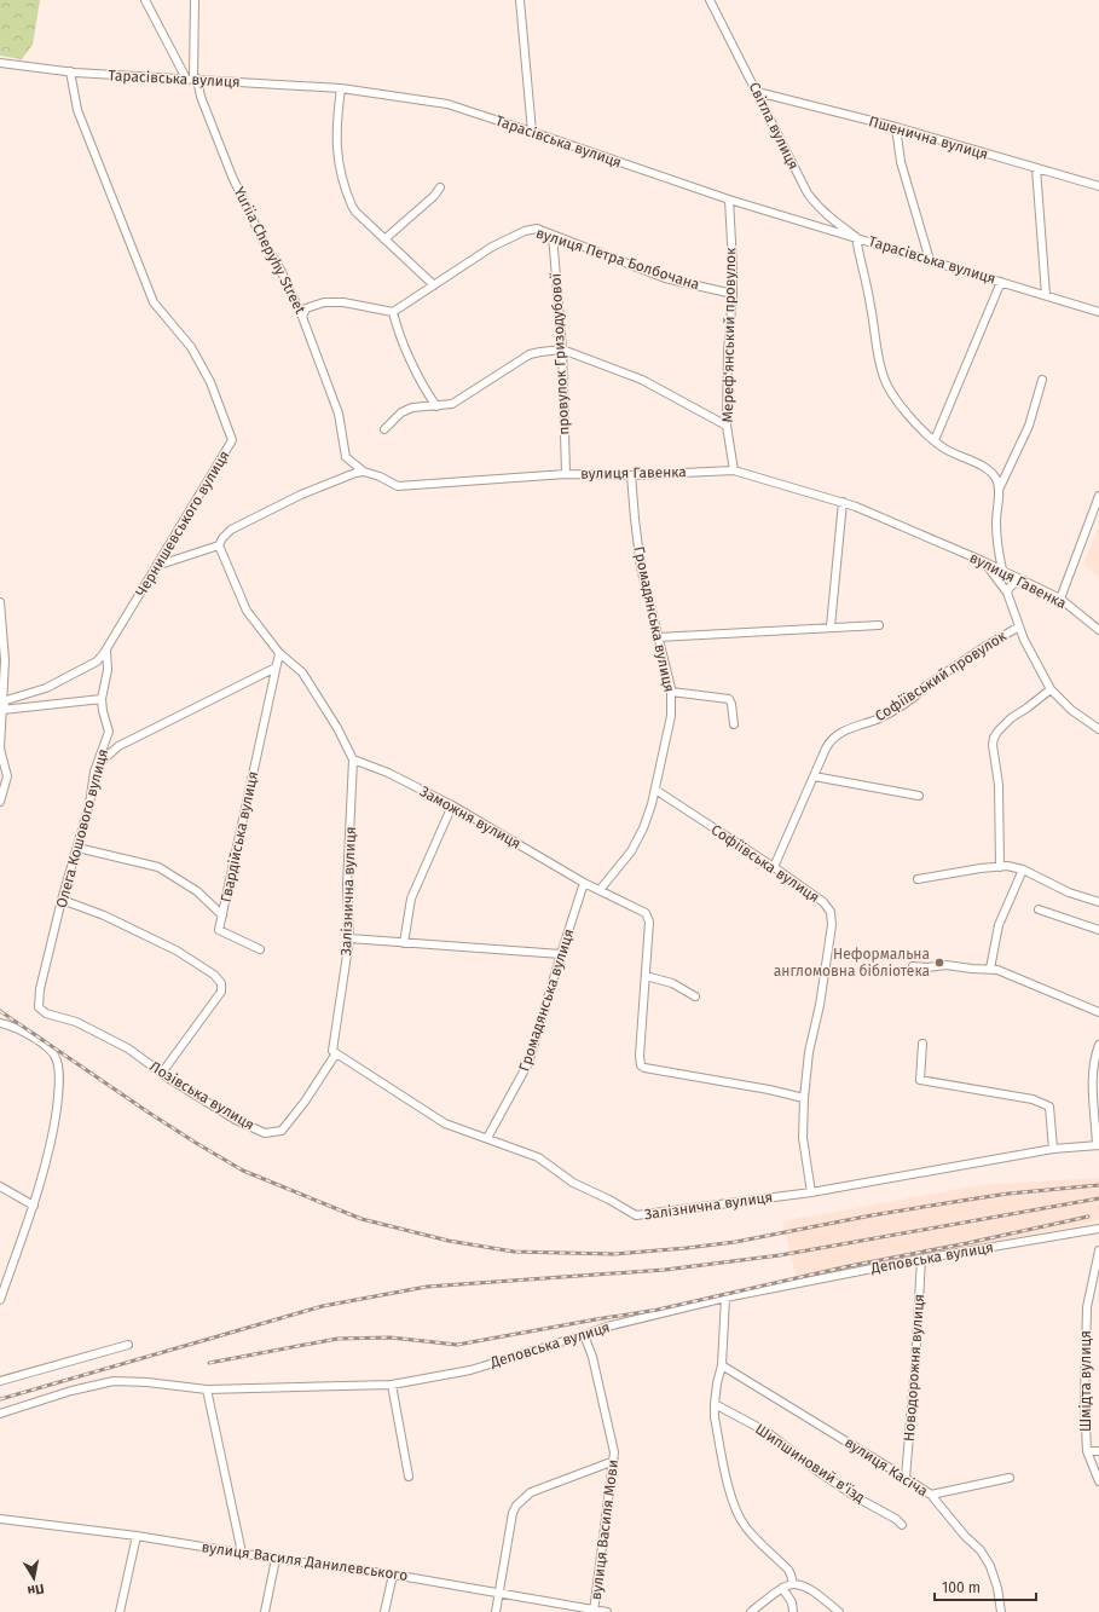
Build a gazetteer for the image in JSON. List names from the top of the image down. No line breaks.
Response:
{"streets":{"street":["Тарасівська вулиця","Світла вулиця","Пшенична вулиця","Yuriia Chepyhy Street","вулиця Петра Болбочана","Мереф'янський провулок","провулок Гризодубової","вулиця Гавенка","Чернишевського вулиця","Громадянська вулиця","Софіївський провулок","Заможня вулиця","Олега Кошового вулиця","Гвардійська вулиця","Софіївська вулиця","Залізнична вулиця","Лозівська вулиця","Деповська вулиця","Новодорожня вулиця","Шмідта вулиця","Шипшиновий в'їзд","вулиця Касіча","вулиця Василя Мови","вулиця Василя Данилевського"]},"crossings":[["Тарасівська вулиця","Світла вулиця"],["Тарасівська вулиця","Yuriia Chepyhy Street"],["Тарасівська вулиця","Мереф'янський провулок"],["Тарасівська вулиця","Чернишевського вулиця"],["Світла вулиця","Пшенична вулиця"],["Yuriia Chepyhy Street","вулиця Гавенка"],["вулиця Петра Болбочана","Мереф'янський провулок"],["вулиця Петра Болбочана","провулок Гризодубової"],["Мереф'янський провулок","вулиця Гавенка"],["провулок Гризодубової","вулиця Гавенка"],["вулиця Гавенка","Громадянська вулиця"],["Чернишевського вулиця","Олега Кошового вулиця"],["Громадянська вулиця","Заможня вулиця"],["Громадянська вулиця","Софіївська вулиця"],["Громадянська вулиця","Залізнична вулиця"],["Софіївський провулок","Софіївська вулиця"],["Заможня вулиця","Залізнична вулиця"],["Олега Кошового вулиця","Гвардійська вулиця"],["Олега Кошового вулиця","Лозівська вулиця"],["Софіївська вулиця","Залізнична вулиця"],["Залізнична вулиця","Лозівська вулиця"],["Деповська вулиця","Новодорожня вулиця"],["Деповська вулиця","вулиця Василя Мови"],["Новодорожня вулиця","вулиця Касіча"],["вулиця Василя Мови","вулиця Василя Данилевського"]],"places":["Неформальна англомовна бібліотека"],"scale_bar":"100 m","north":"bottom"}
